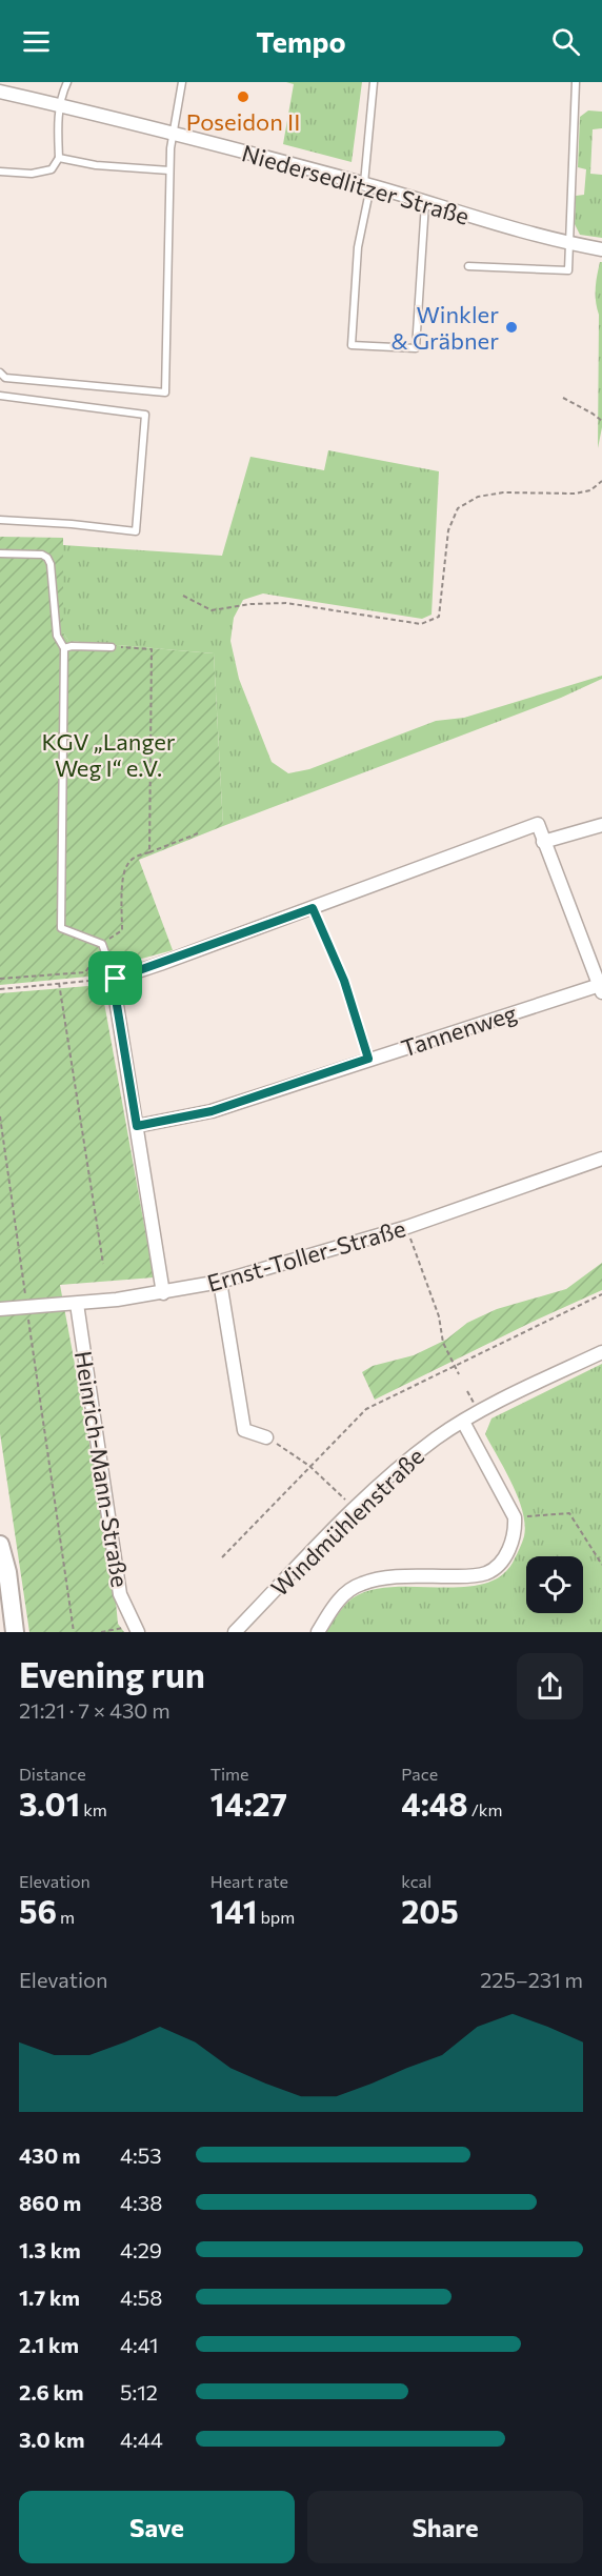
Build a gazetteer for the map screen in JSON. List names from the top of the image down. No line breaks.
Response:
{"streets":{"street":["Niedersedlitzer Straße","Tannenweg","Ernst-Toller-Straße","Heinrich-Mann-Straße","Windmühlenstraße"]},"crossings":[["Ernst-Toller-Straße","Heinrich-Mann-Straße"]],"parks":["KGV „Langer Weg I“ e.V."],"places":["Poseidon II","Winkler & Gräbner"],"page":{"header":"Tempo","heading":["Evening run","21:21 · 7 × 430 m"],"stats":[["Distance","3.01 km"],["Time","14:27"],["Pace","4:48 /km"],["Elevation","56 m"],["Heart rate","141 bpm"],["kcal","205"]],"chart":["Elevation","225–231 m"],"list":[{"name":"430 m","note":"4:53"},{"name":"860 m","note":"4:38"},{"name":"1.3 km","note":"4:29"},{"name":"1.7 km","note":"4:58"},{"name":"2.1 km","note":"4:41"},{"name":"2.6 km","note":"5:12"},{"name":"3.0 km","note":"4:44"}],"buttons":["Save","Share"]}}
